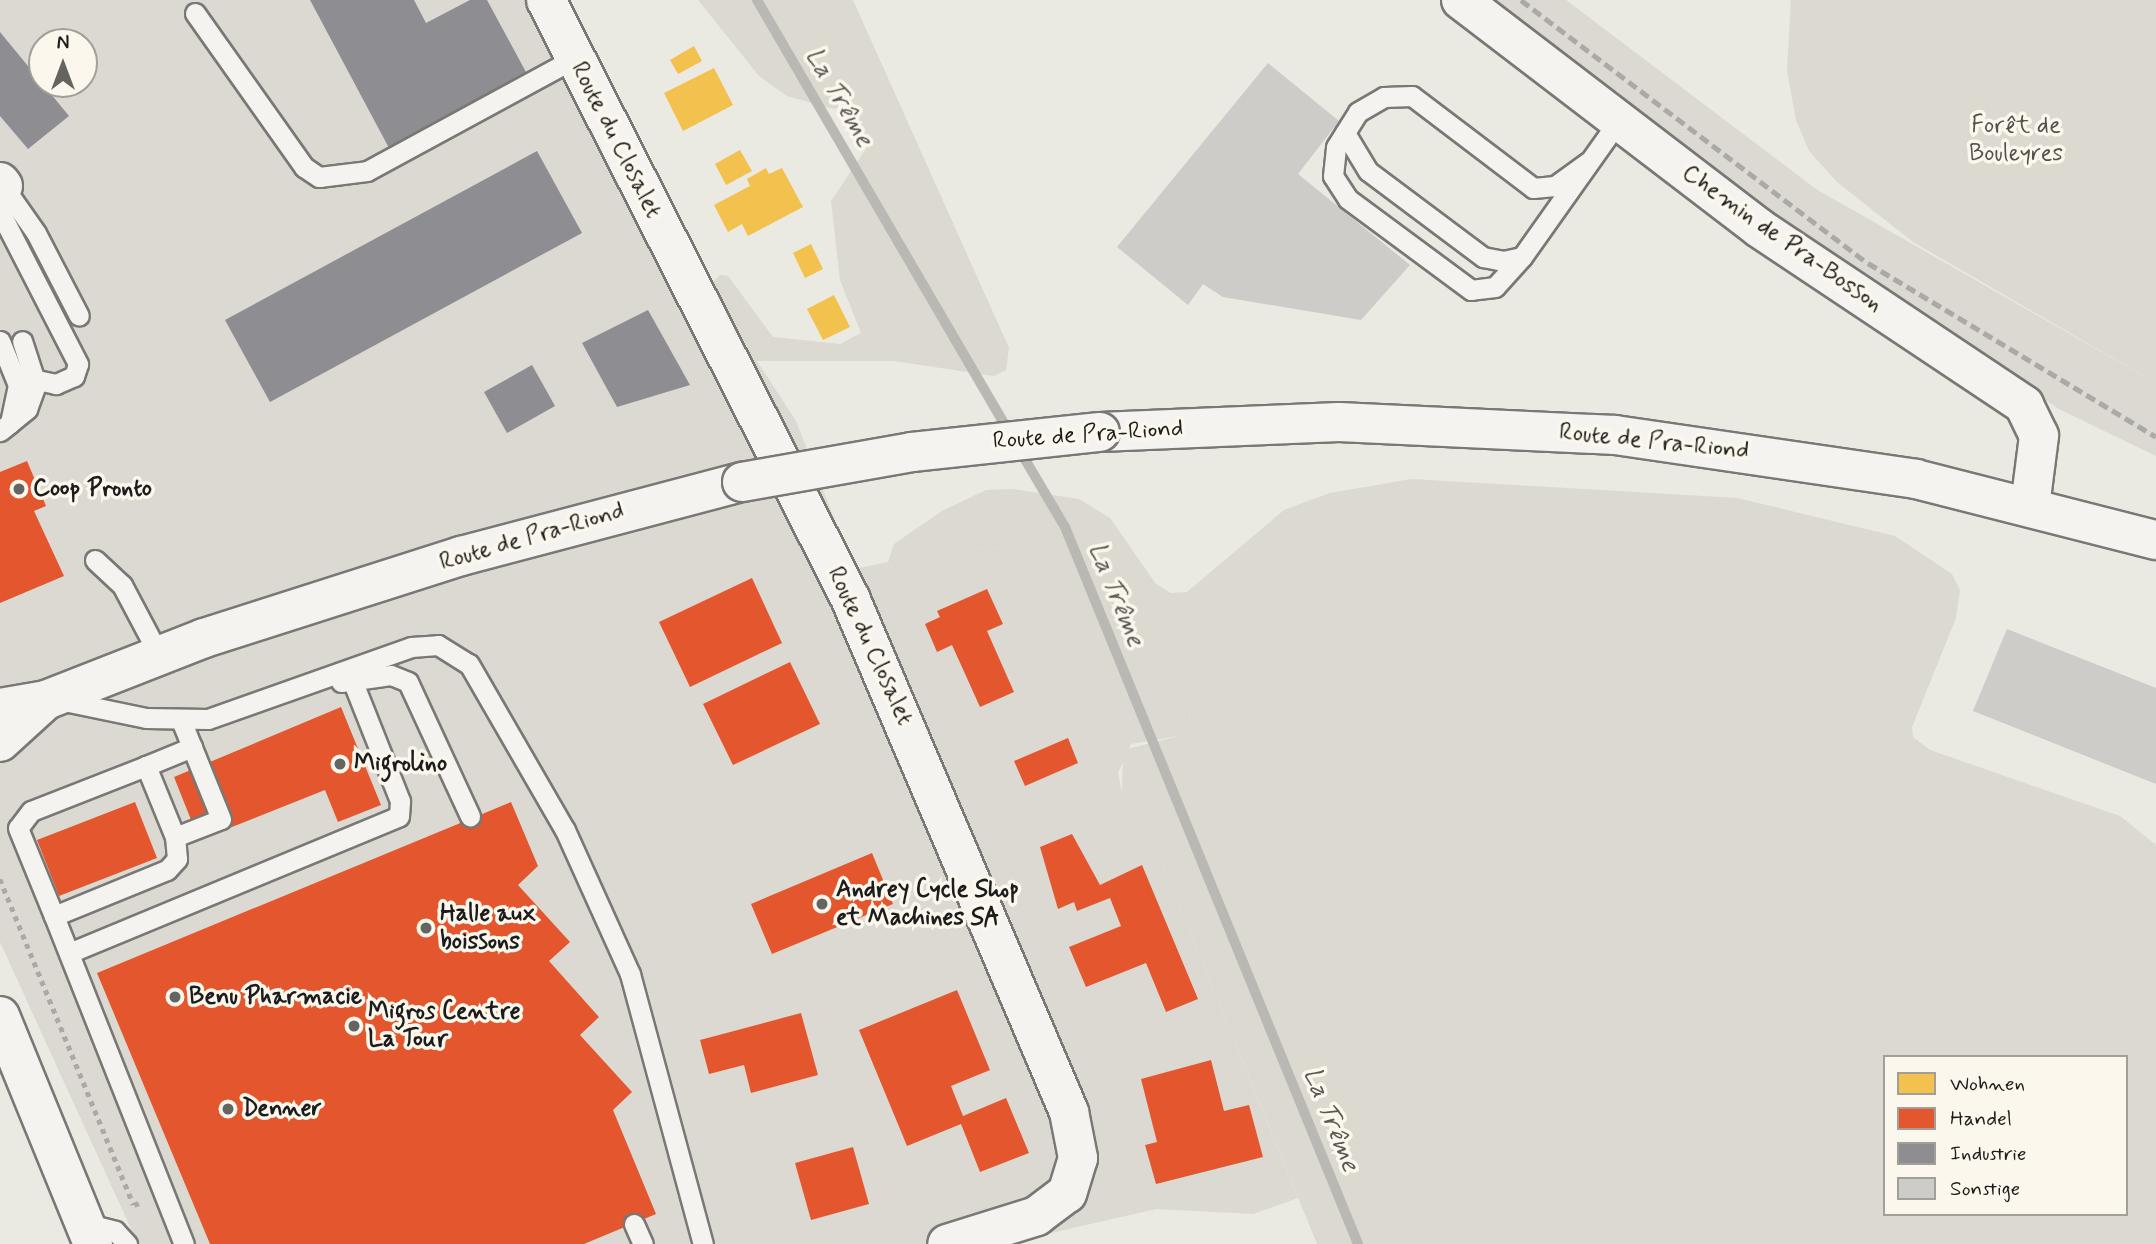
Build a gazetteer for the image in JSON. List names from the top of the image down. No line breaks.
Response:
{"streets":{"main road":["Route du Closalet","Chemin de Pra-Bosson","Route de Pra-Riond"]},"crossings":[["Chemin de Pra-Bosson","Route de Pra-Riond"]],"water":["La Trême"],"parks":["Forêt de Bouleyres"],"places":["Coop Pronto","Migrolino","Andrey Cycle Shop et Machines SA","Halle aux boissons","Benu Pharmacie","Migros Centre La Tour","Denner"],"legend":["Wohnen","Handel","Industrie","Sonstige"],"north":"top"}
